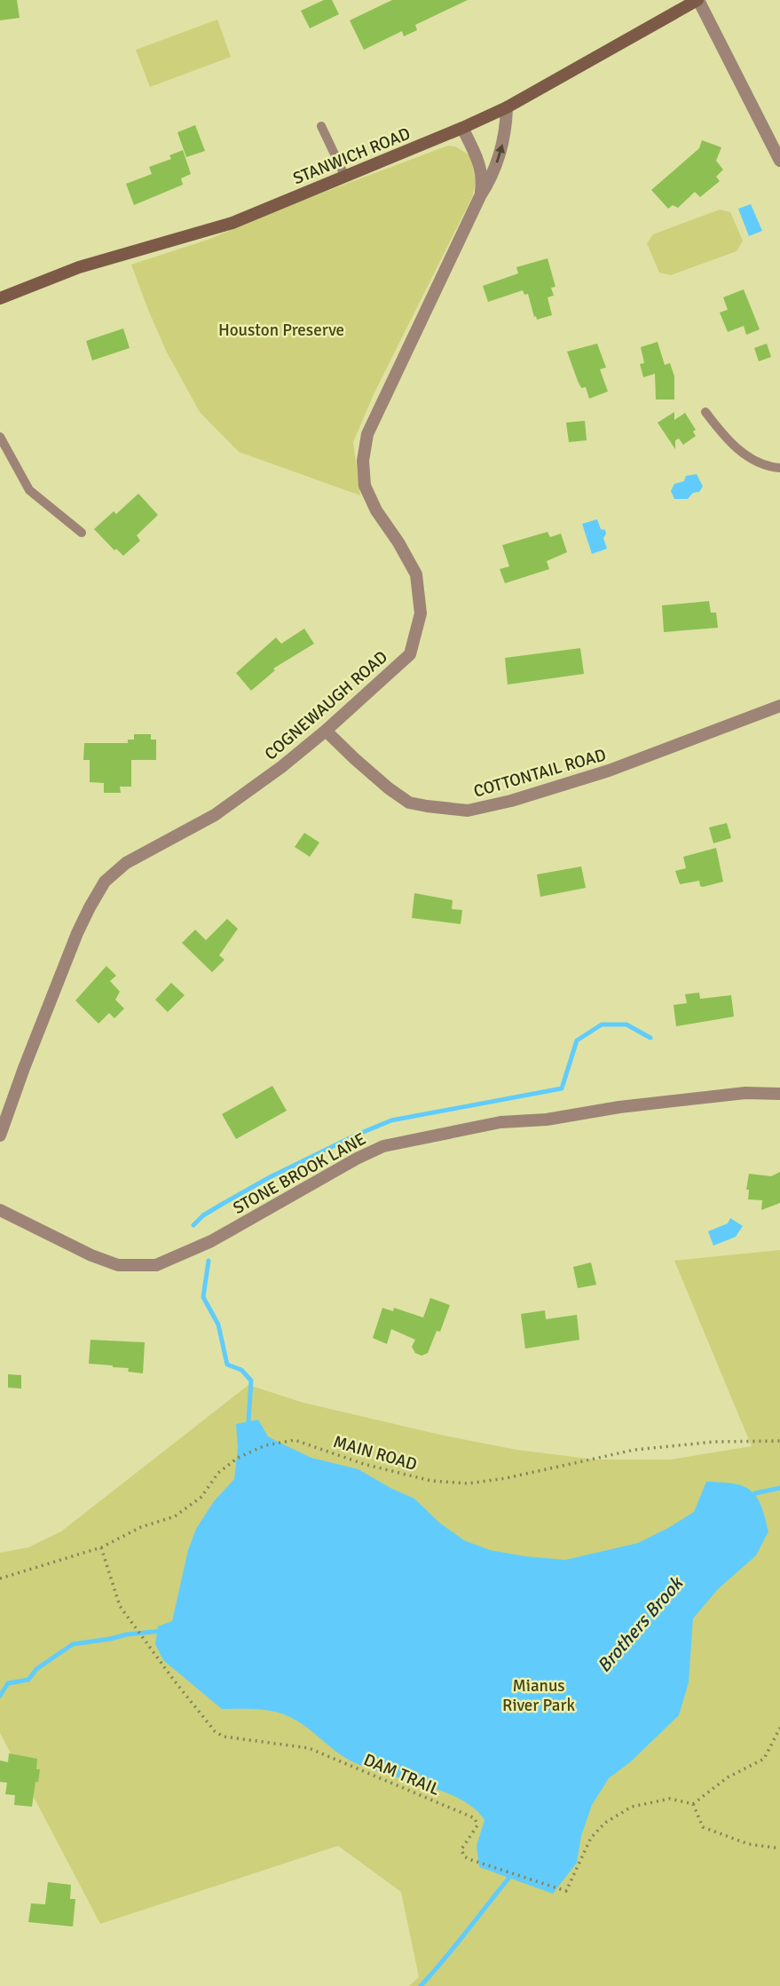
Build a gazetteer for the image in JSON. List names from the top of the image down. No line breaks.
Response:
{"streets":{"street":["STANWICH ROAD","COGNEWAUGH ROAD","COTTONTAIL ROAD","STONE BROOK LANE"],"path":["MAIN ROAD","DAM TRAIL"]},"crossings":[["STANWICH ROAD","COGNEWAUGH ROAD"],["COGNEWAUGH ROAD","COTTONTAIL ROAD"],["MAIN ROAD","DAM TRAIL"]],"water":["Brothers Brook"],"parks":["Houston Preserve","Mianus River Park"]}
